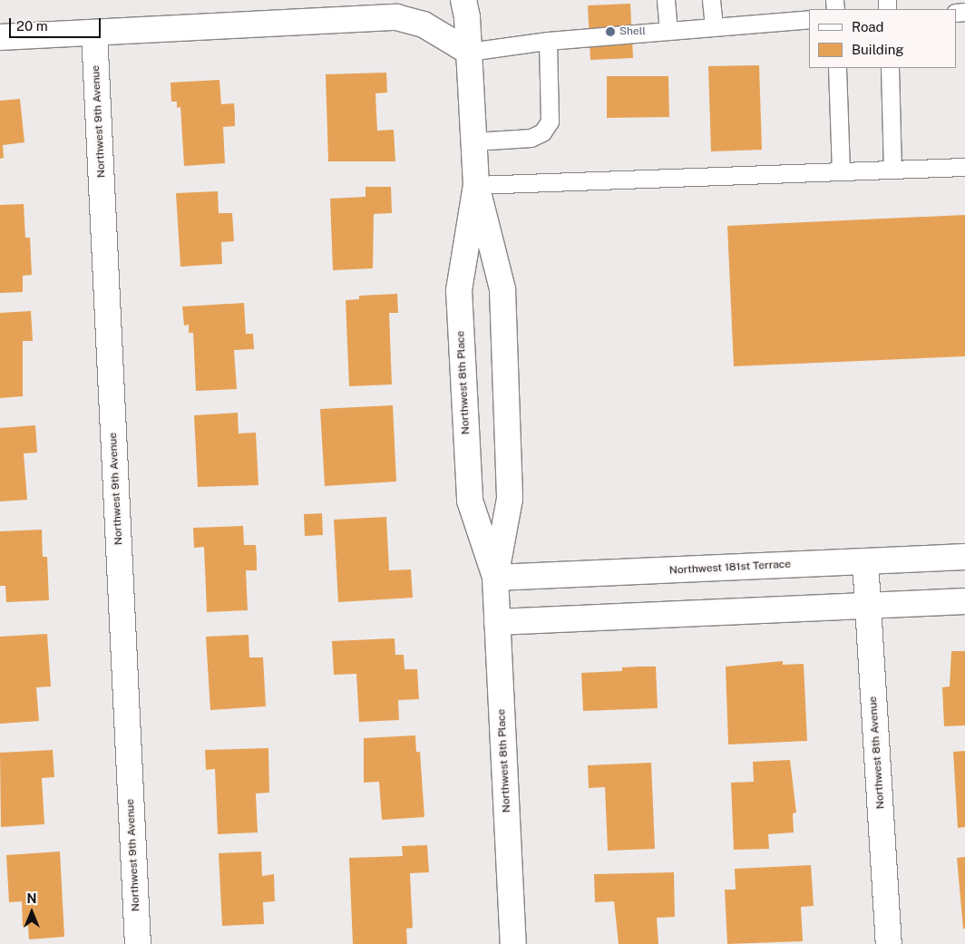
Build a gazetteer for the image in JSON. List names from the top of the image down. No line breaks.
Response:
{"streets":{"street":["Northwest 9th Avenue","Northwest 8th Place","Northwest 181st Terrace","Northwest 8th Avenue"]},"crossings":[["Northwest 8th Place","Northwest 181st Terrace"],["Northwest 181st Terrace","Northwest 8th Avenue"]],"places":["Shell"],"legend":["Road","Building"],"scale_bar":"20 m","north":"top"}
